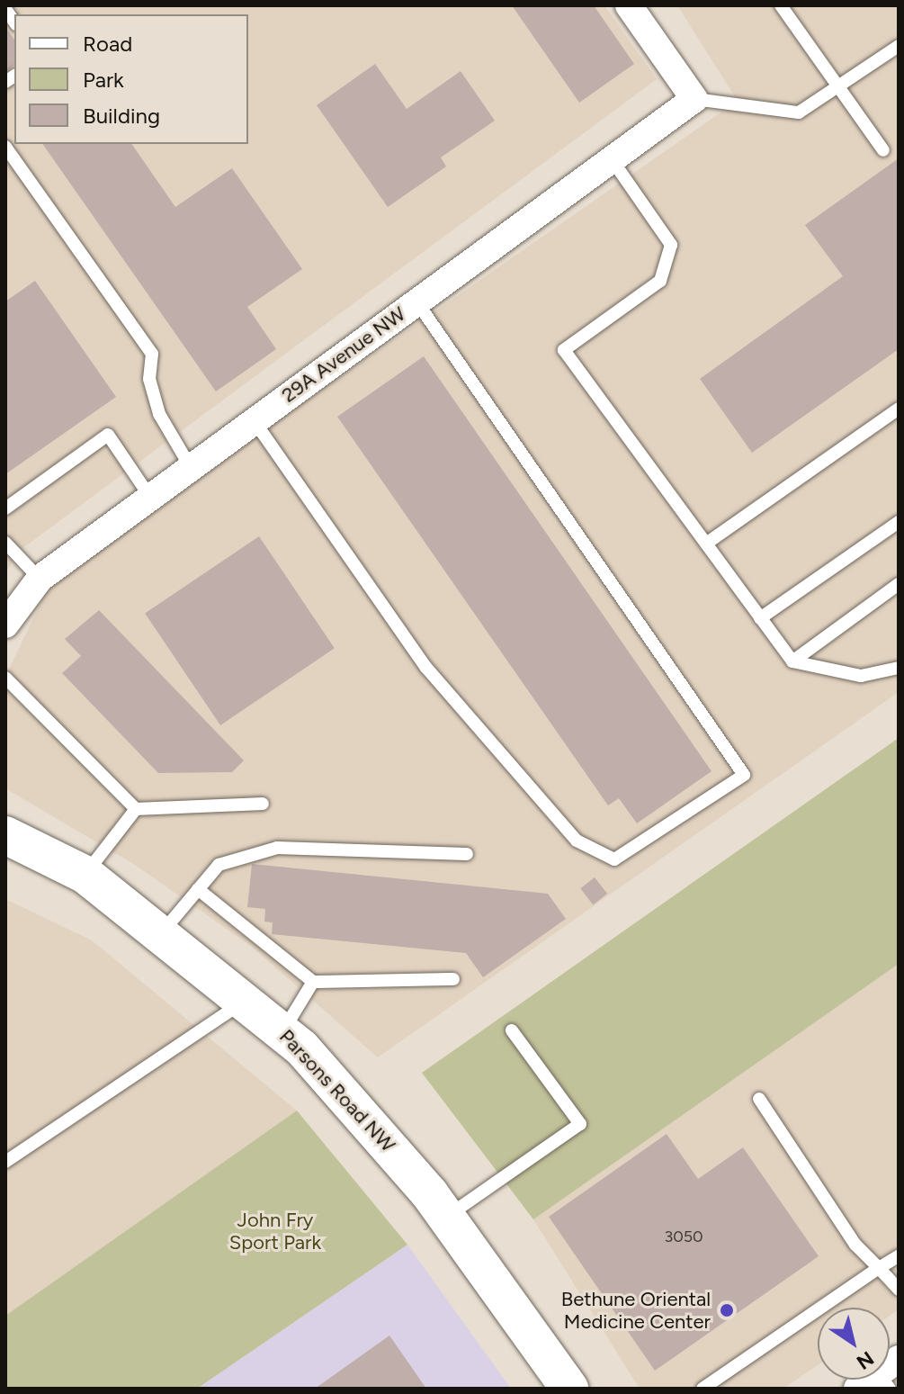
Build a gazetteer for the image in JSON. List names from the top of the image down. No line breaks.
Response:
{"streets":{"main road":["Parsons Road NW"],"street":["29A Avenue NW"]},"parks":["John Fry Sport Park"],"places":["Bethune Oriental Medicine Center"],"house_numbers":["3050"],"legend":["Road","Park","Building"],"north":"bottom right"}
